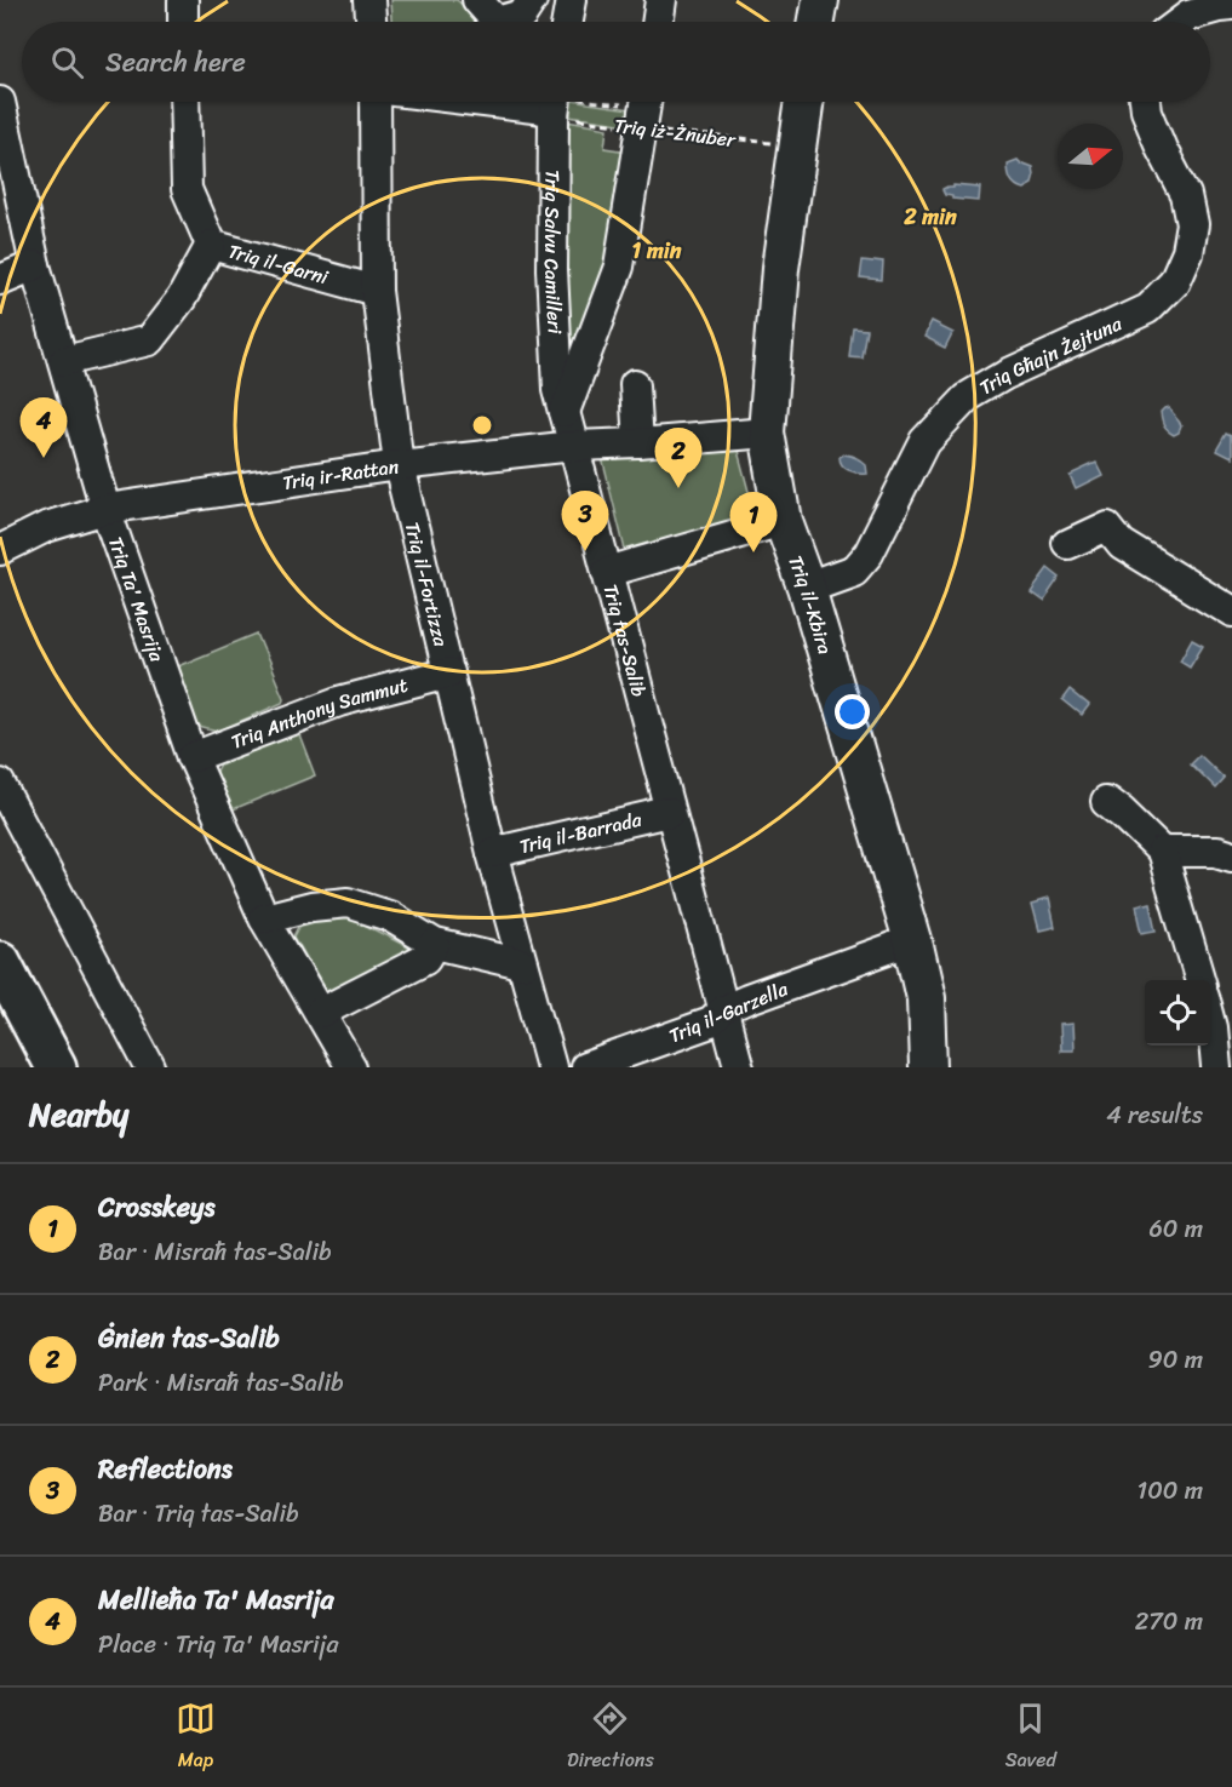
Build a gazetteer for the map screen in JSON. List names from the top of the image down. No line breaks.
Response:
{"streets":{"main road":["Triq il-Kbira"],"street":["Triq Salvu Camilleri","Triq il-Garni","Triq Għajn Żejtuna","Triq ir-Rattan","Triq il-Fortizza","Triq Ta' Masrija","Triq tas-Salib","Triq Anthony Sammut","Triq il-Barrada","Triq il-Garzella"],"path":["Triq iż-Żnuber"]},"crossings":[["Triq iż-Żnuber","Triq Salvu Camilleri"],["Triq iż-Żnuber","Triq il-Kbira"],["Triq Salvu Camilleri","Triq tas-Salib"],["Triq il-Garni","Triq il-Fortizza"],["Triq Għajn Żejtuna","Triq il-Kbira"],["Triq ir-Rattan","Triq il-Fortizza"],["Triq ir-Rattan","Triq Ta' Masrija"],["Triq ir-Rattan","Triq il-Kbira"],["Triq ir-Rattan","Triq tas-Salib"],["Triq il-Fortizza","Triq Anthony Sammut"],["Triq il-Fortizza","Triq il-Barrada"],["Triq Ta' Masrija","Triq Anthony Sammut"],["Triq il-Kbira","Triq il-Garzella"],["Triq tas-Salib","Triq il-Barrada"],["Triq tas-Salib","Triq il-Garzella"]],"north":"right","page":{"search":"Search here","pins":["4","2","3","1"],"heading":["Nearby","4 results"],"list":[{"mark":"1","name":"Crosskeys","note":"Bar · Misraħ tas-Salib","value":"60 m"},{"mark":"2","name":"Ġnien tas-Salib","note":"Park · Misraħ tas-Salib","value":"90 m"},{"mark":"3","name":"Reflections","note":"Bar · Triq tas-Salib","value":"100 m"},{"mark":"4","name":"Mellieħa Ta' Masrija","note":"Place · Triq Ta' Masrija","value":"270 m"}],"nav":["Map","Directions","Saved"]},"rings":["2 min","1 min"]}
